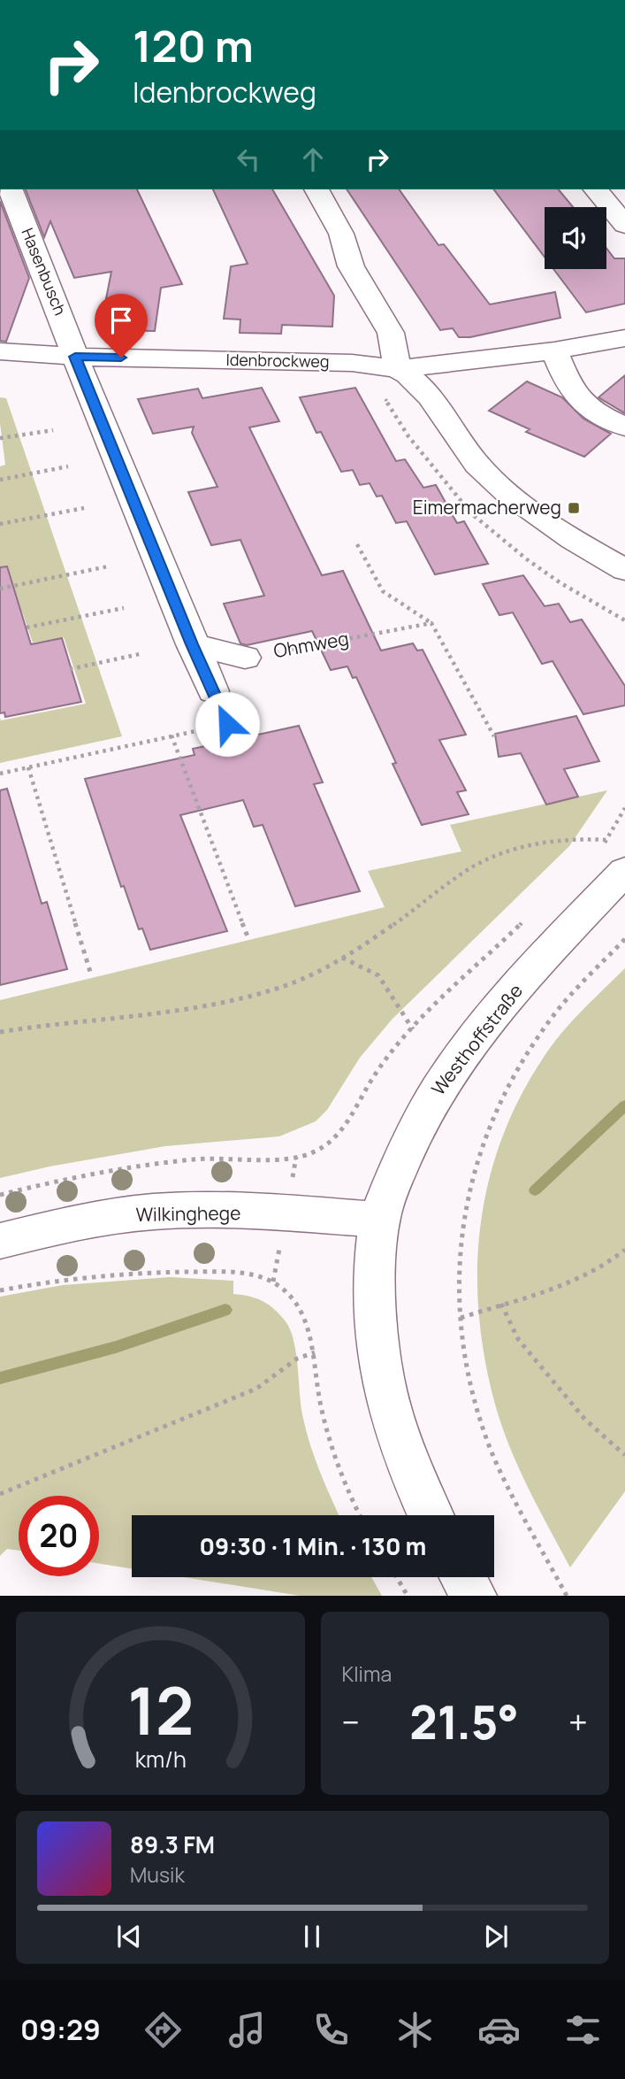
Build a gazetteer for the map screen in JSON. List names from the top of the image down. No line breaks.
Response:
{"streets":{"street":["Hasenbusch","Idenbrockweg","Westhoffstraße","Wilkinghege"],"path":["Ohmweg"]},"crossings":[["Hasenbusch","Idenbrockweg"],["Westhoffstraße","Wilkinghege"]],"places":{"transit":["Eimermacherweg"]},"page":{"turn":["120 m","Idenbrockweg"],"limit":"20","trip":"09:30 · 1 Min. · 130 m","tile":"Klima","heat":["−","21.5°","+"],"song":["89.3 FM","Musik"],"tabs":"09:29","gauge":["12","km/h"]}}
